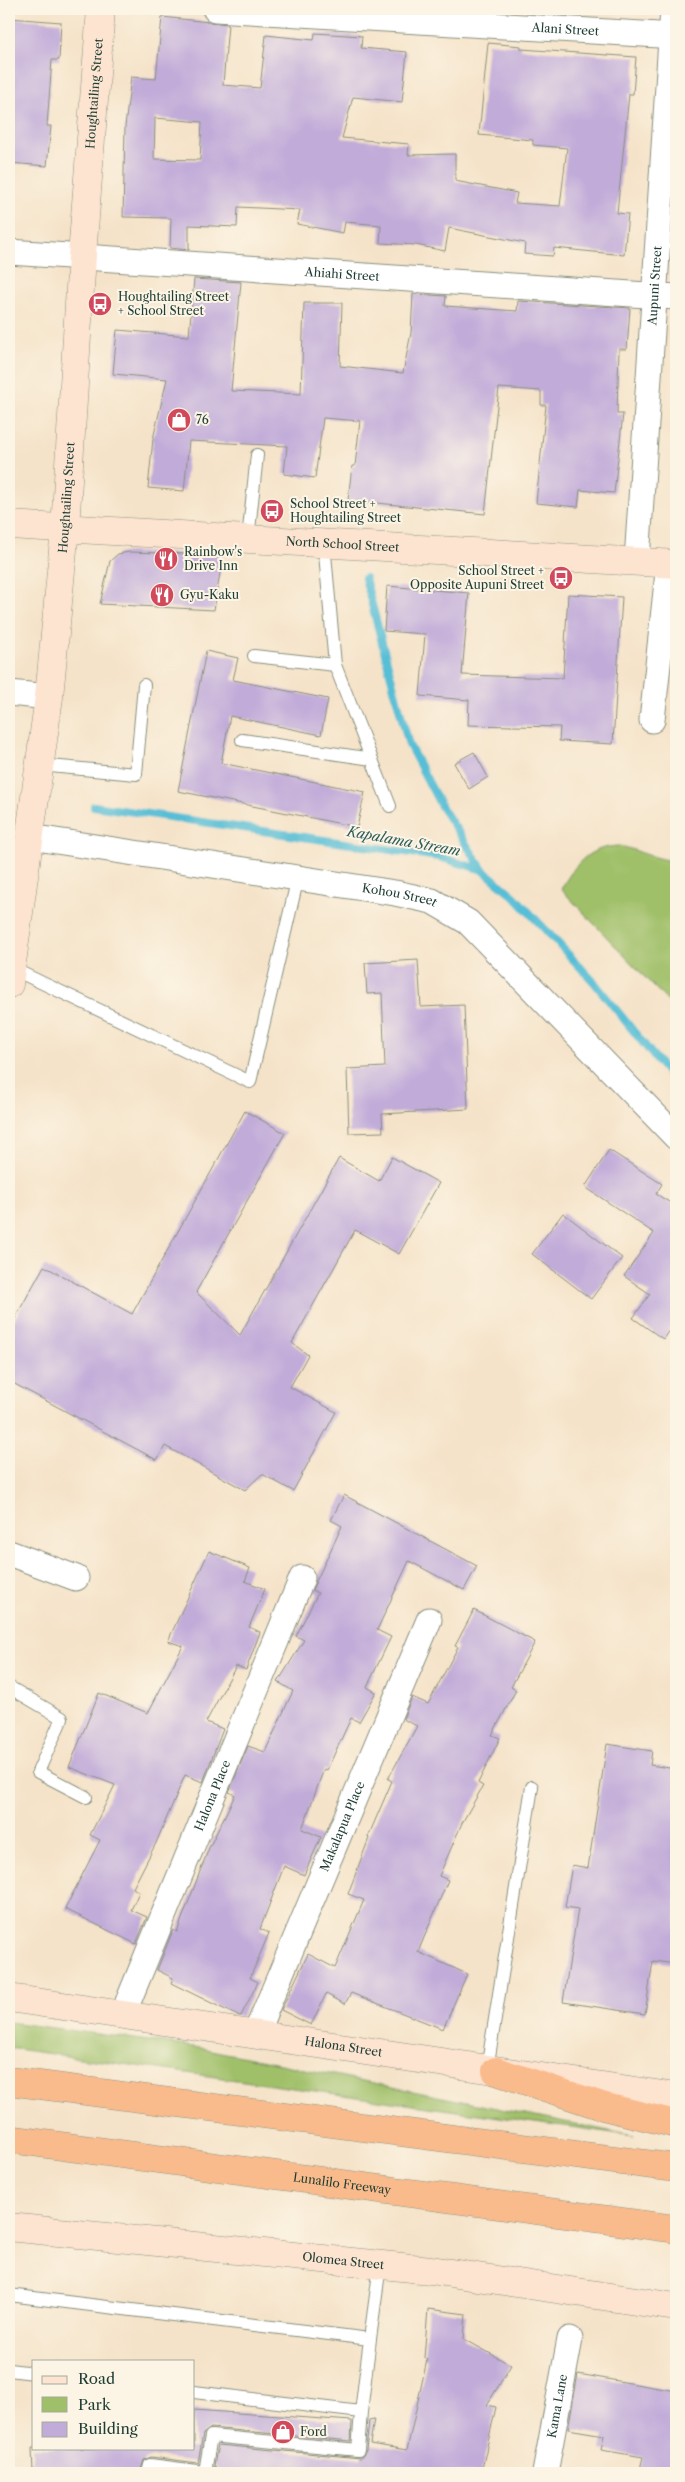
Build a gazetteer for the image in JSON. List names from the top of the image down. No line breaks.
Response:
{"streets":{"highway":["Lunalilo Freeway"],"main road":["Houghtailing Street","North School Street","Halona Street","Olomea Street"],"street":["Alani Street","Ahiahi Street","Aupuni Street","Kohou Street","Halona Place","Makalapua Place","Kama Lane"]},"crossings":[["Alani Street","Aupuni Street"],["Houghtailing Street","Ahiahi Street"],["Houghtailing Street","North School Street"],["Houghtailing Street","Kohou Street"],["Ahiahi Street","Aupuni Street"],["Aupuni Street","North School Street"],["Halona Place","Halona Street"],["Makalapua Place","Halona Street"]],"water":["Kapalama Stream"],"places":{"bus stop":["Houghtailing Street + School Street","School Street + Houghtailing Street","School Street + Opposite Aupuni Street"],"shop":["76","Ford"],"restaurant":["Rainbow's Drive Inn","Gyu-Kaku"]},"legend":["Road","Park","Building"]}
